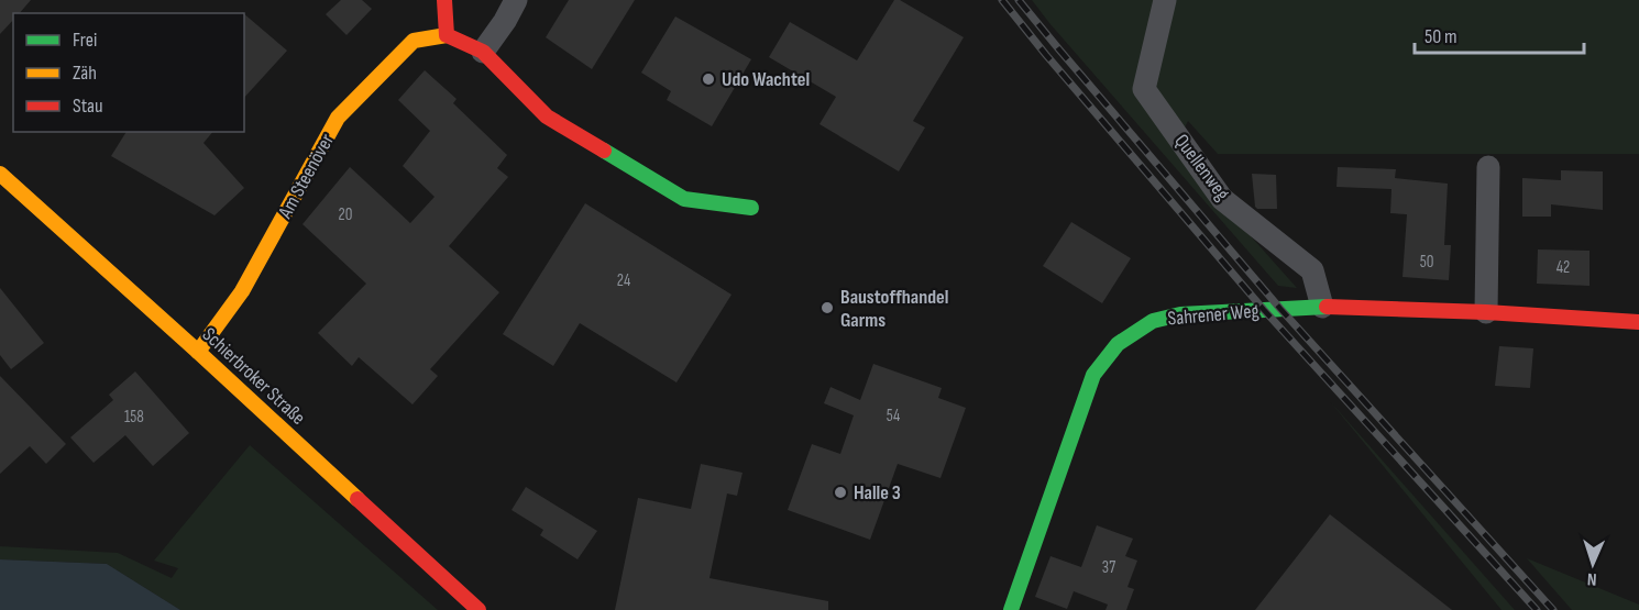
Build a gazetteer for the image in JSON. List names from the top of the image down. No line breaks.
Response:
{"streets":{"street":["Quellenweg","Am Steenöver","Sahrener Weg","Schierbroker Straße"]},"crossings":[["Quellenweg","Sahrener Weg"],["Am Steenöver","Schierbroker Straße"]],"places":["Udo Wachtel","Baustoffhandel Garms","Halle 3"],"house_numbers":["20","50","42","24","54","158","37"],"legend":["Frei","Zäh","Stau"],"scale_bar":"50 m","north":"bottom"}
